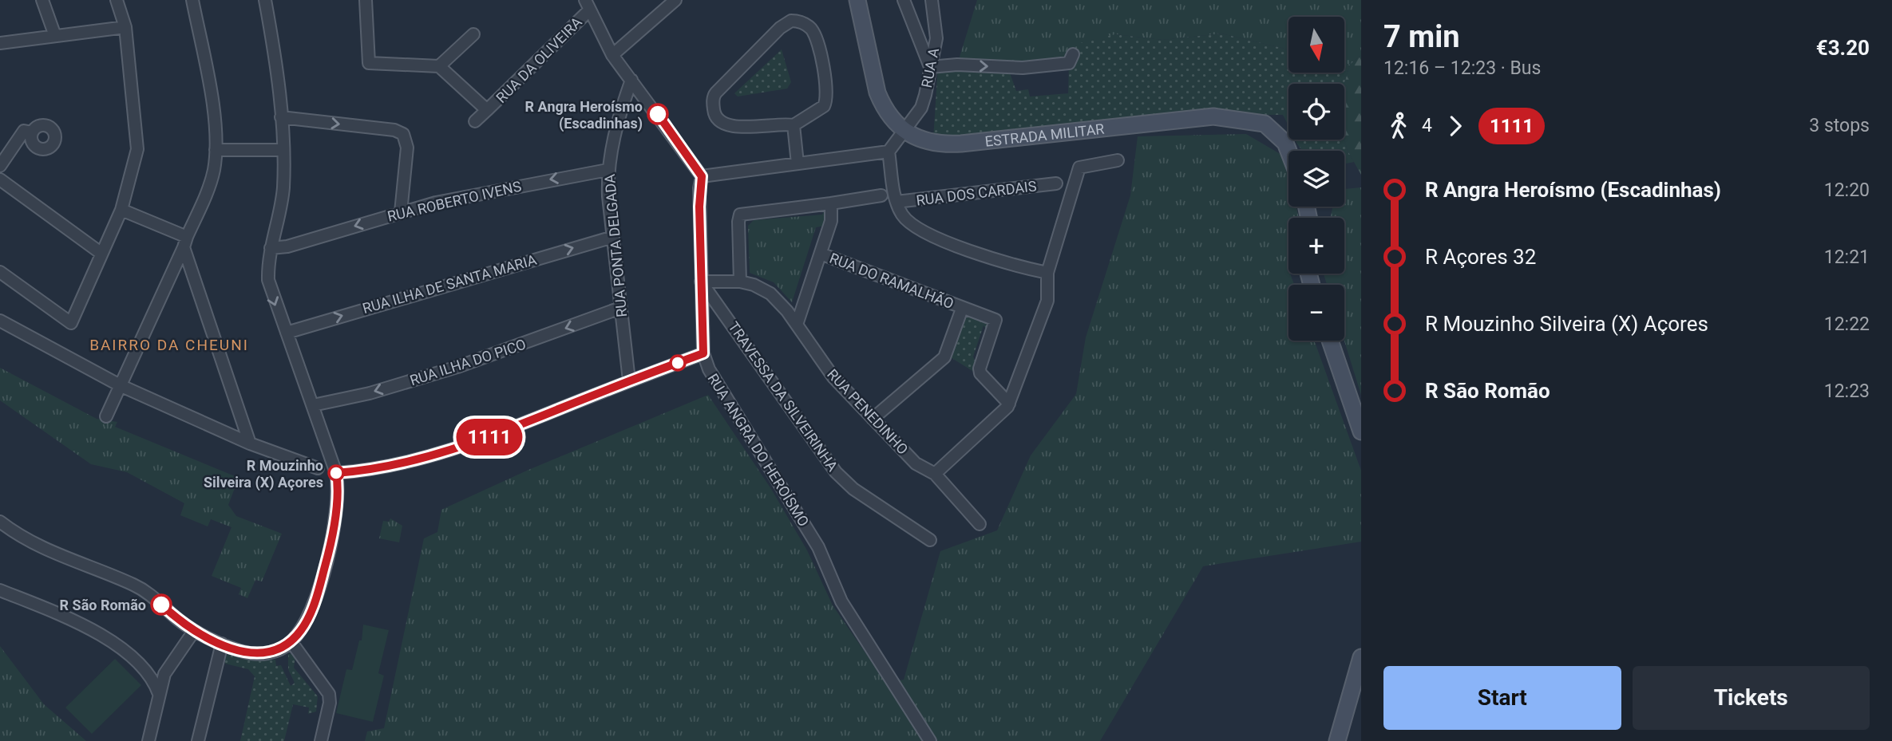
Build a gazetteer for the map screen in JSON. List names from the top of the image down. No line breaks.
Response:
{"streets":{"street":["RUA DA OLIVEIRA","RUA A","ESTRADA MILITAR","RUA DOS CARDAIS","RUA ROBERTO IVENS","RUA PONTA DELGADA","RUA DO RAMALHÃO","RUA ILHA DE SANTA MARIA","RUA ILHA DO PICO","TRAVESSA DA SILVEIRINHA","RUA PENEDINHO","RUA ANGRA DO HEROÍSMO"]},"crossings":[["RUA A","ESTRADA MILITAR"],["RUA ROBERTO IVENS","RUA PONTA DELGADA"],["RUA PONTA DELGADA","RUA ILHA DE SANTA MARIA"],["RUA PONTA DELGADA","RUA ILHA DO PICO"],["TRAVESSA DA SILVEIRINHA","RUA PENEDINHO"],["TRAVESSA DA SILVEIRINHA","RUA ANGRA DO HEROÍSMO"],["RUA PENEDINHO","RUA ANGRA DO HEROÍSMO"]],"one_way":["RUA ROBERTO IVENS","RUA ILHA DE SANTA MARIA"],"districts":["BAIRRO DA CHEUNI"],"places":["R Angra Heroísmo (Escadinhas)","R Mouzinho Silveira (X) Açores","R São Romão"],"lines":["bus line 1111"],"north":"bottom","page":{"on_map":"1111","heading":["7 min","12:16 – 12:23 · Bus","€3.20"],"map_buttons":["+","−"],"legs":["4","1111","3 stops"],"list":[{"name":"R Angra Heroísmo (Escadinhas)","value":"12:20"},{"name":"R Açores 32","value":"12:21"},{"name":"R Mouzinho Silveira (X) Açores","value":"12:22"},{"name":"R São Romão","value":"12:23"}],"buttons":["Start","Tickets"]}}
